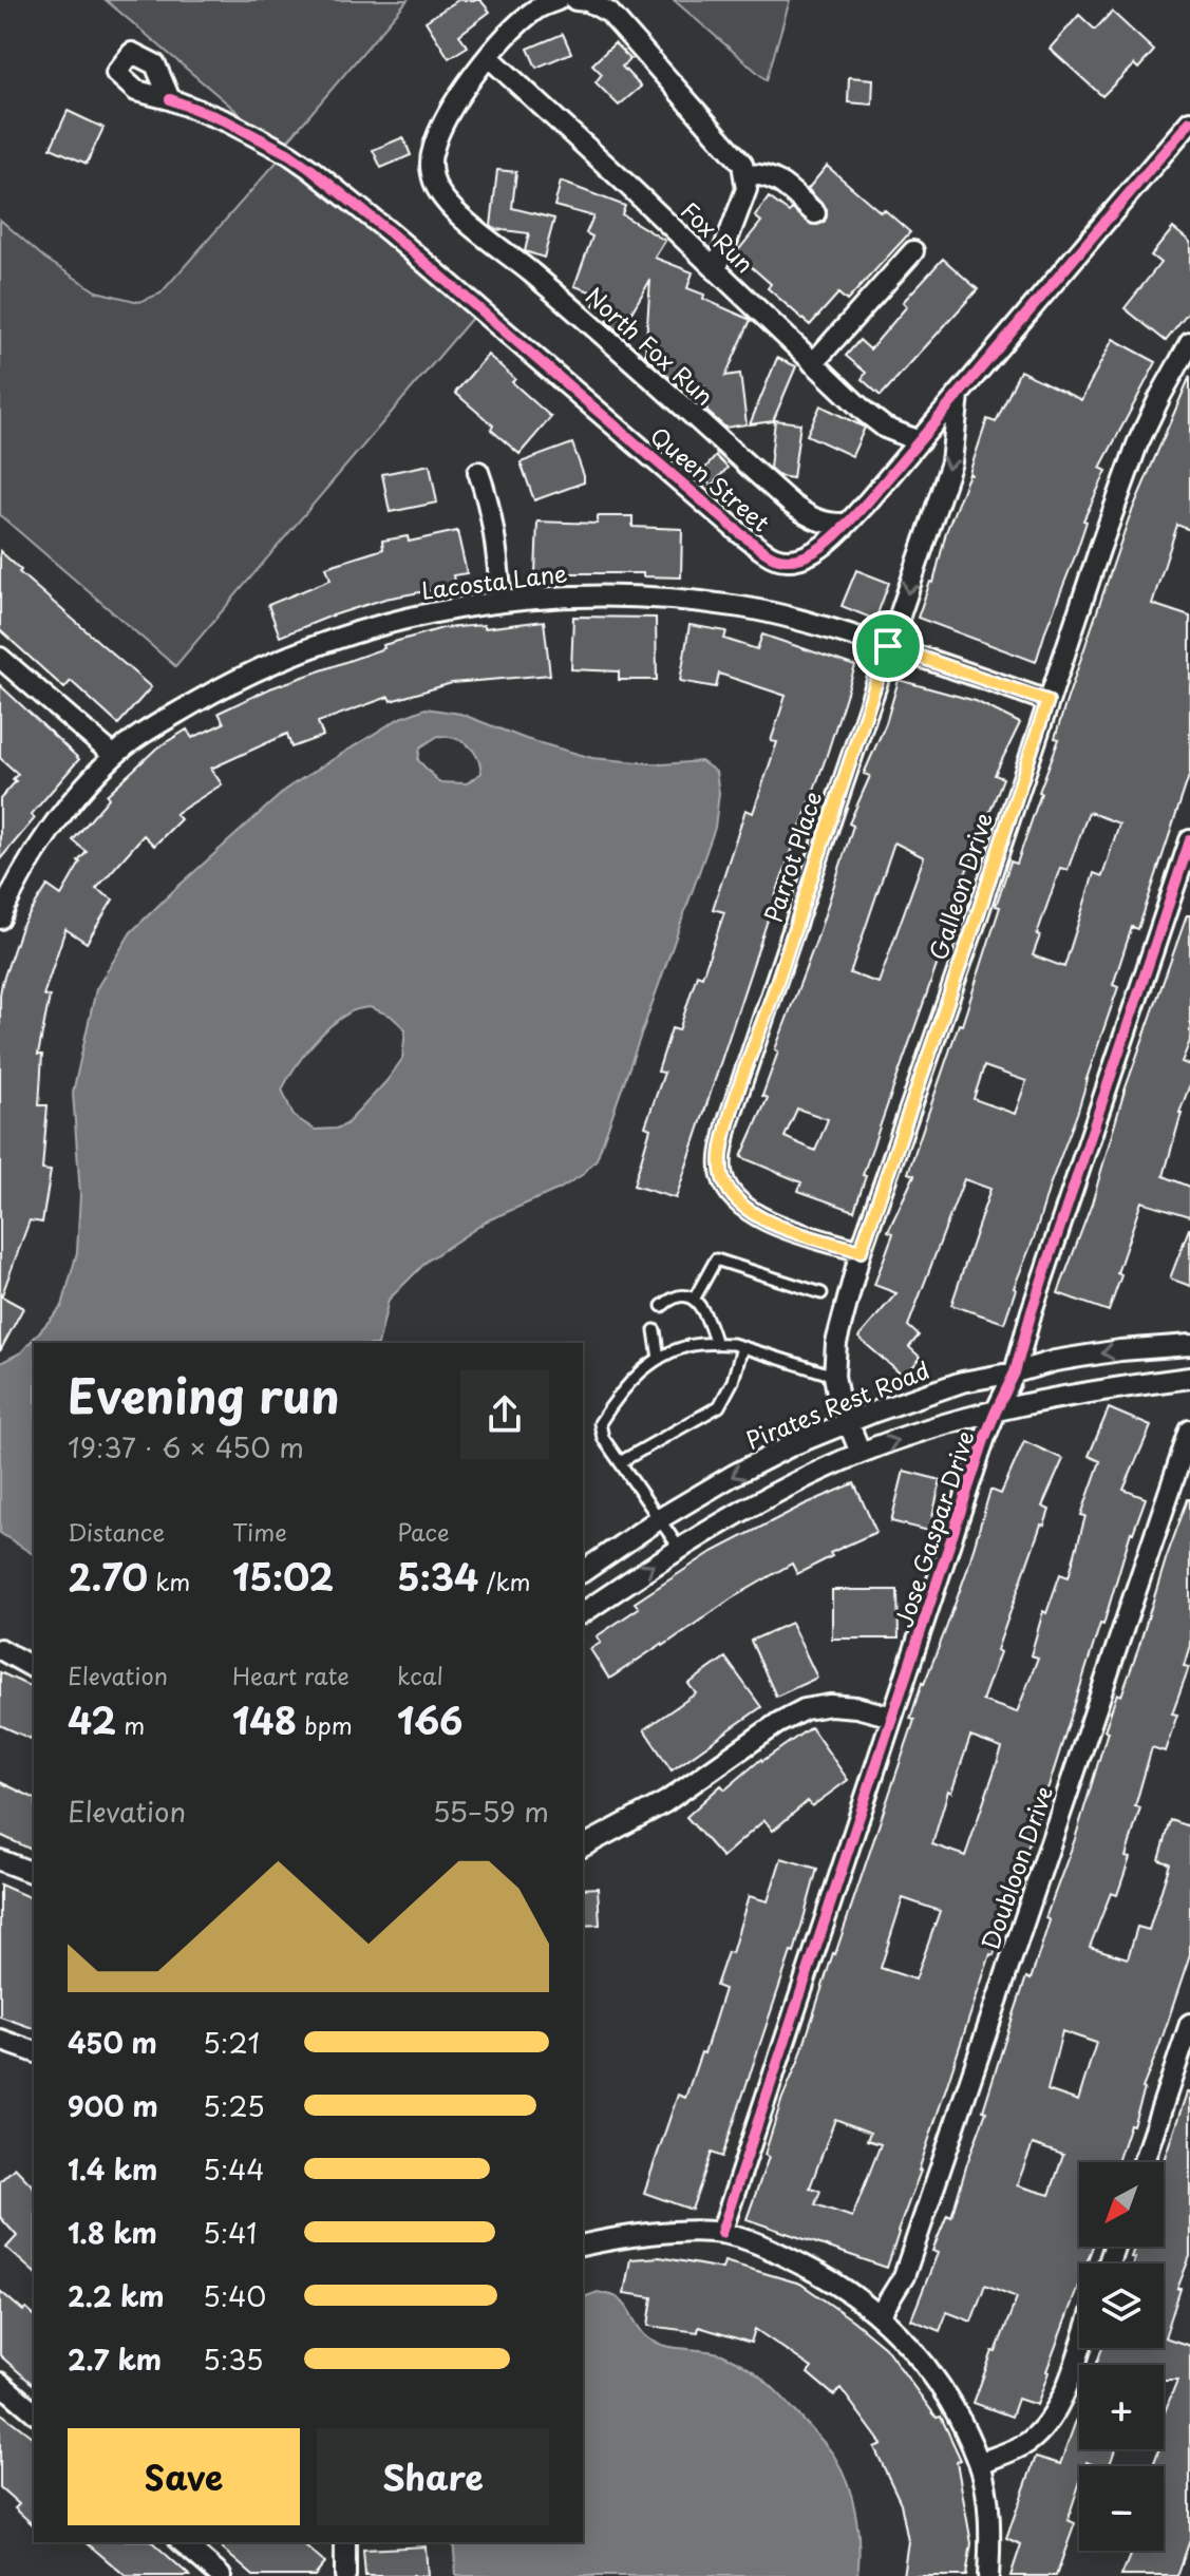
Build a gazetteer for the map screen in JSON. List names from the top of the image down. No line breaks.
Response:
{"streets":{"street":["Fox Run","North Fox Run","Queen Street","Lacosta Lane","Parrot Place","Galleon Drive","Pirates Rest Road","Jose Gaspar Drive","Doubloon Drive"]},"crossings":[["Fox Run","North Fox Run"],["Fox Run","Queen Street"],["North Fox Run","Queen Street"],["Queen Street","Parrot Place"],["Lacosta Lane","Parrot Place"],["Lacosta Lane","Galleon Drive"],["Parrot Place","Galleon Drive"],["Galleon Drive","Pirates Rest Road"],["Pirates Rest Road","Jose Gaspar Drive"]],"north":"bottom left","page":{"heading":["Evening run","19:37 · 6 × 450 m"],"stats":[["Distance","2.70 km"],["Time","15:02"],["Pace","5:34 /km"],["Elevation","42 m"],["Heart rate","148 bpm"],["kcal","166"]],"chart":["Elevation","55–59 m"],"list":[{"name":"450 m","note":"5:21"},{"name":"900 m","note":"5:25"},{"name":"1.4 km","note":"5:44"},{"name":"1.8 km","note":"5:41"},{"name":"2.2 km","note":"5:40"},{"name":"2.7 km","note":"5:35"}],"map_buttons":["+","−"],"buttons":["Save","Share"]}}
